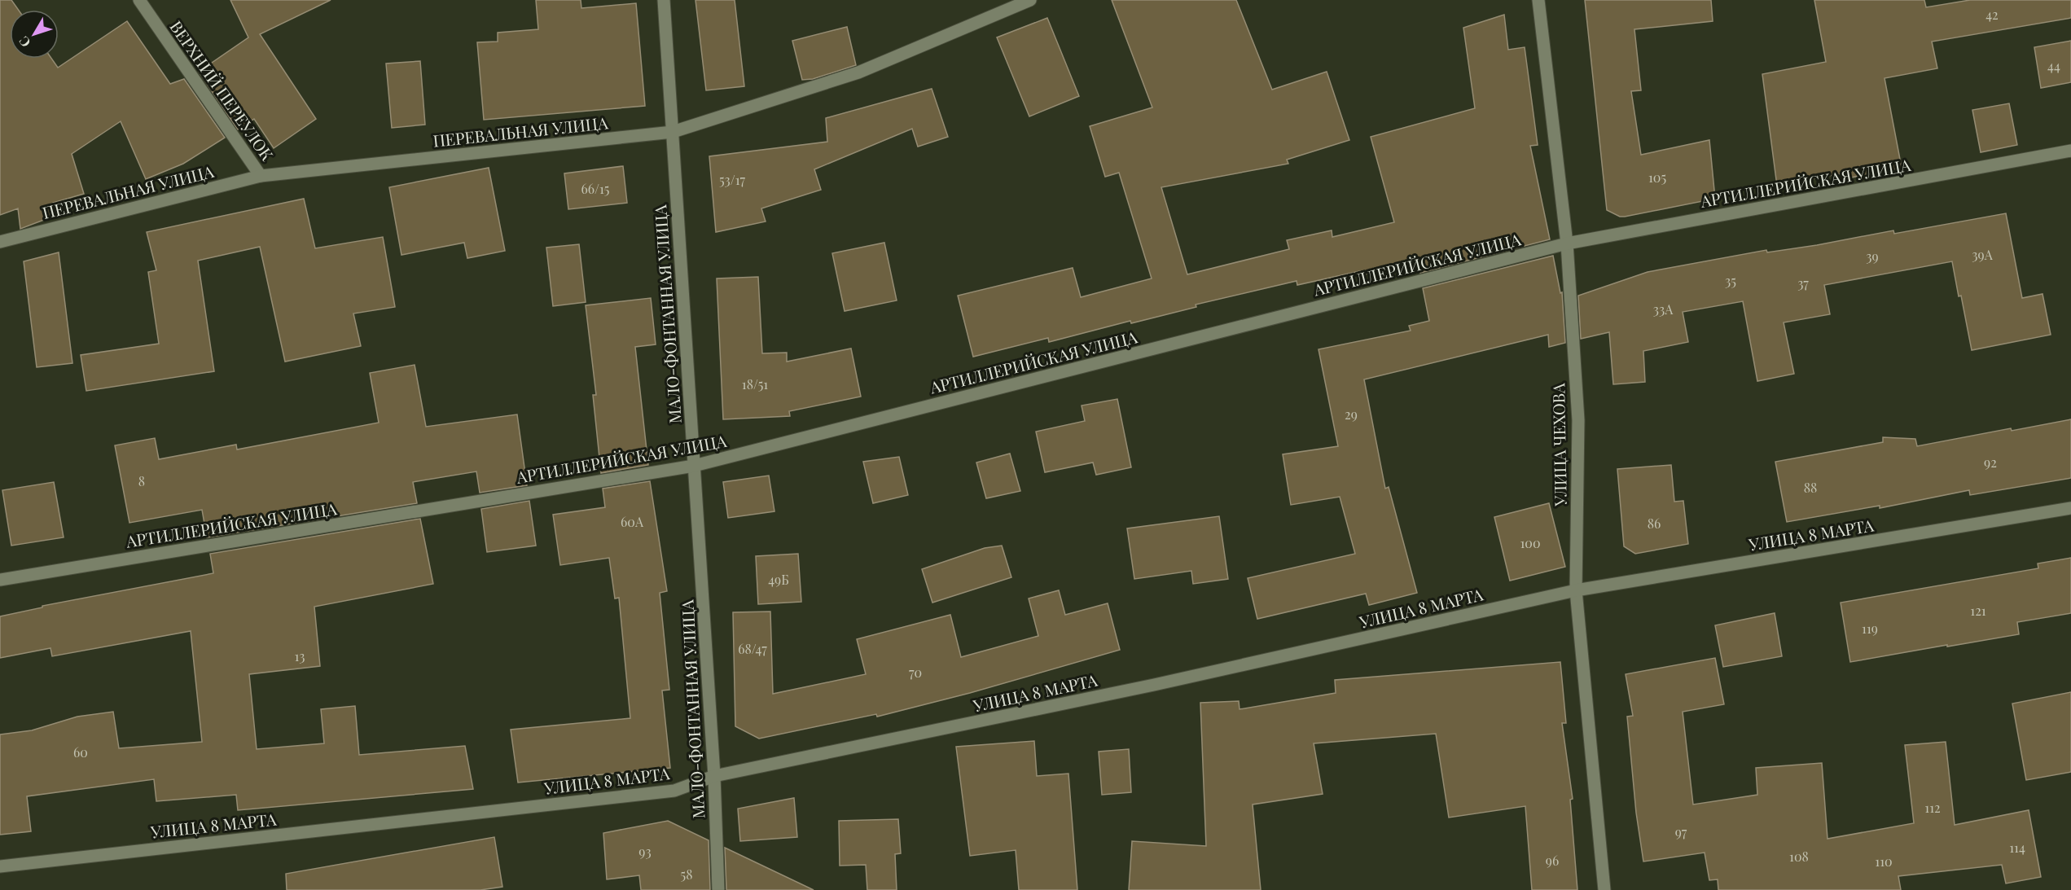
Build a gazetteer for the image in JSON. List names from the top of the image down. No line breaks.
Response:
{"streets":{"street":["ВЕРХНИЙ ПЕРЕУЛОК","ПЕРЕВАЛЬНАЯ УЛИЦА","АРТИЛЛЕРИЙСКАЯ УЛИЦА","МАЛО-ФОНТАННАЯ УЛИЦА","УЛИЦА ЧЕХОВА","УЛИЦА 8 МАРТА"]},"crossings":[["ВЕРХНИЙ ПЕРЕУЛОК","ПЕРЕВАЛЬНАЯ УЛИЦА"],["ПЕРЕВАЛЬНАЯ УЛИЦА","МАЛО-ФОНТАННАЯ УЛИЦА"],["АРТИЛЛЕРИЙСКАЯ УЛИЦА","МАЛО-ФОНТАННАЯ УЛИЦА"],["АРТИЛЛЕРИЙСКАЯ УЛИЦА","УЛИЦА ЧЕХОВА"],["МАЛО-ФОНТАННАЯ УЛИЦА","УЛИЦА 8 МАРТА"],["УЛИЦА ЧЕХОВА","УЛИЦА 8 МАРТА"]],"house_numbers":["42","44","105","53/17","66/15","39А","39","35","37","33А","18/51","29","92","8","88","60А","86","100","49Б","121","119","68/47","13","70","60","112","97","114","93","108","96","110","58"],"north":"bottom left"}
